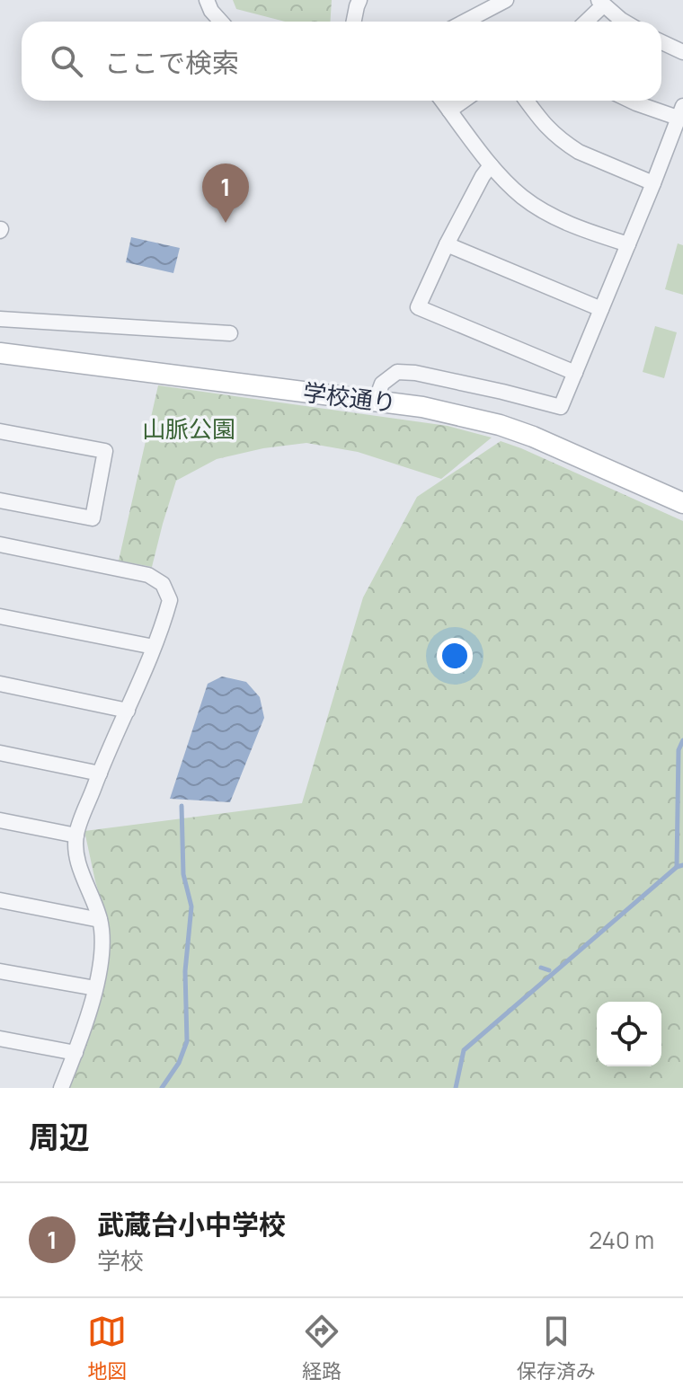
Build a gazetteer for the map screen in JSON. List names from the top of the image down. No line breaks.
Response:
{"streets":{"street":["学校通り"]},"parks":["山脈公園"],"page":{"search":"ここで検索","pins":"1","heading":"周辺","list":[{"mark":"1","name":"武蔵台小中学校","note":"学校","value":"240 m"}],"nav":["地図","経路","保存済み"]}}
